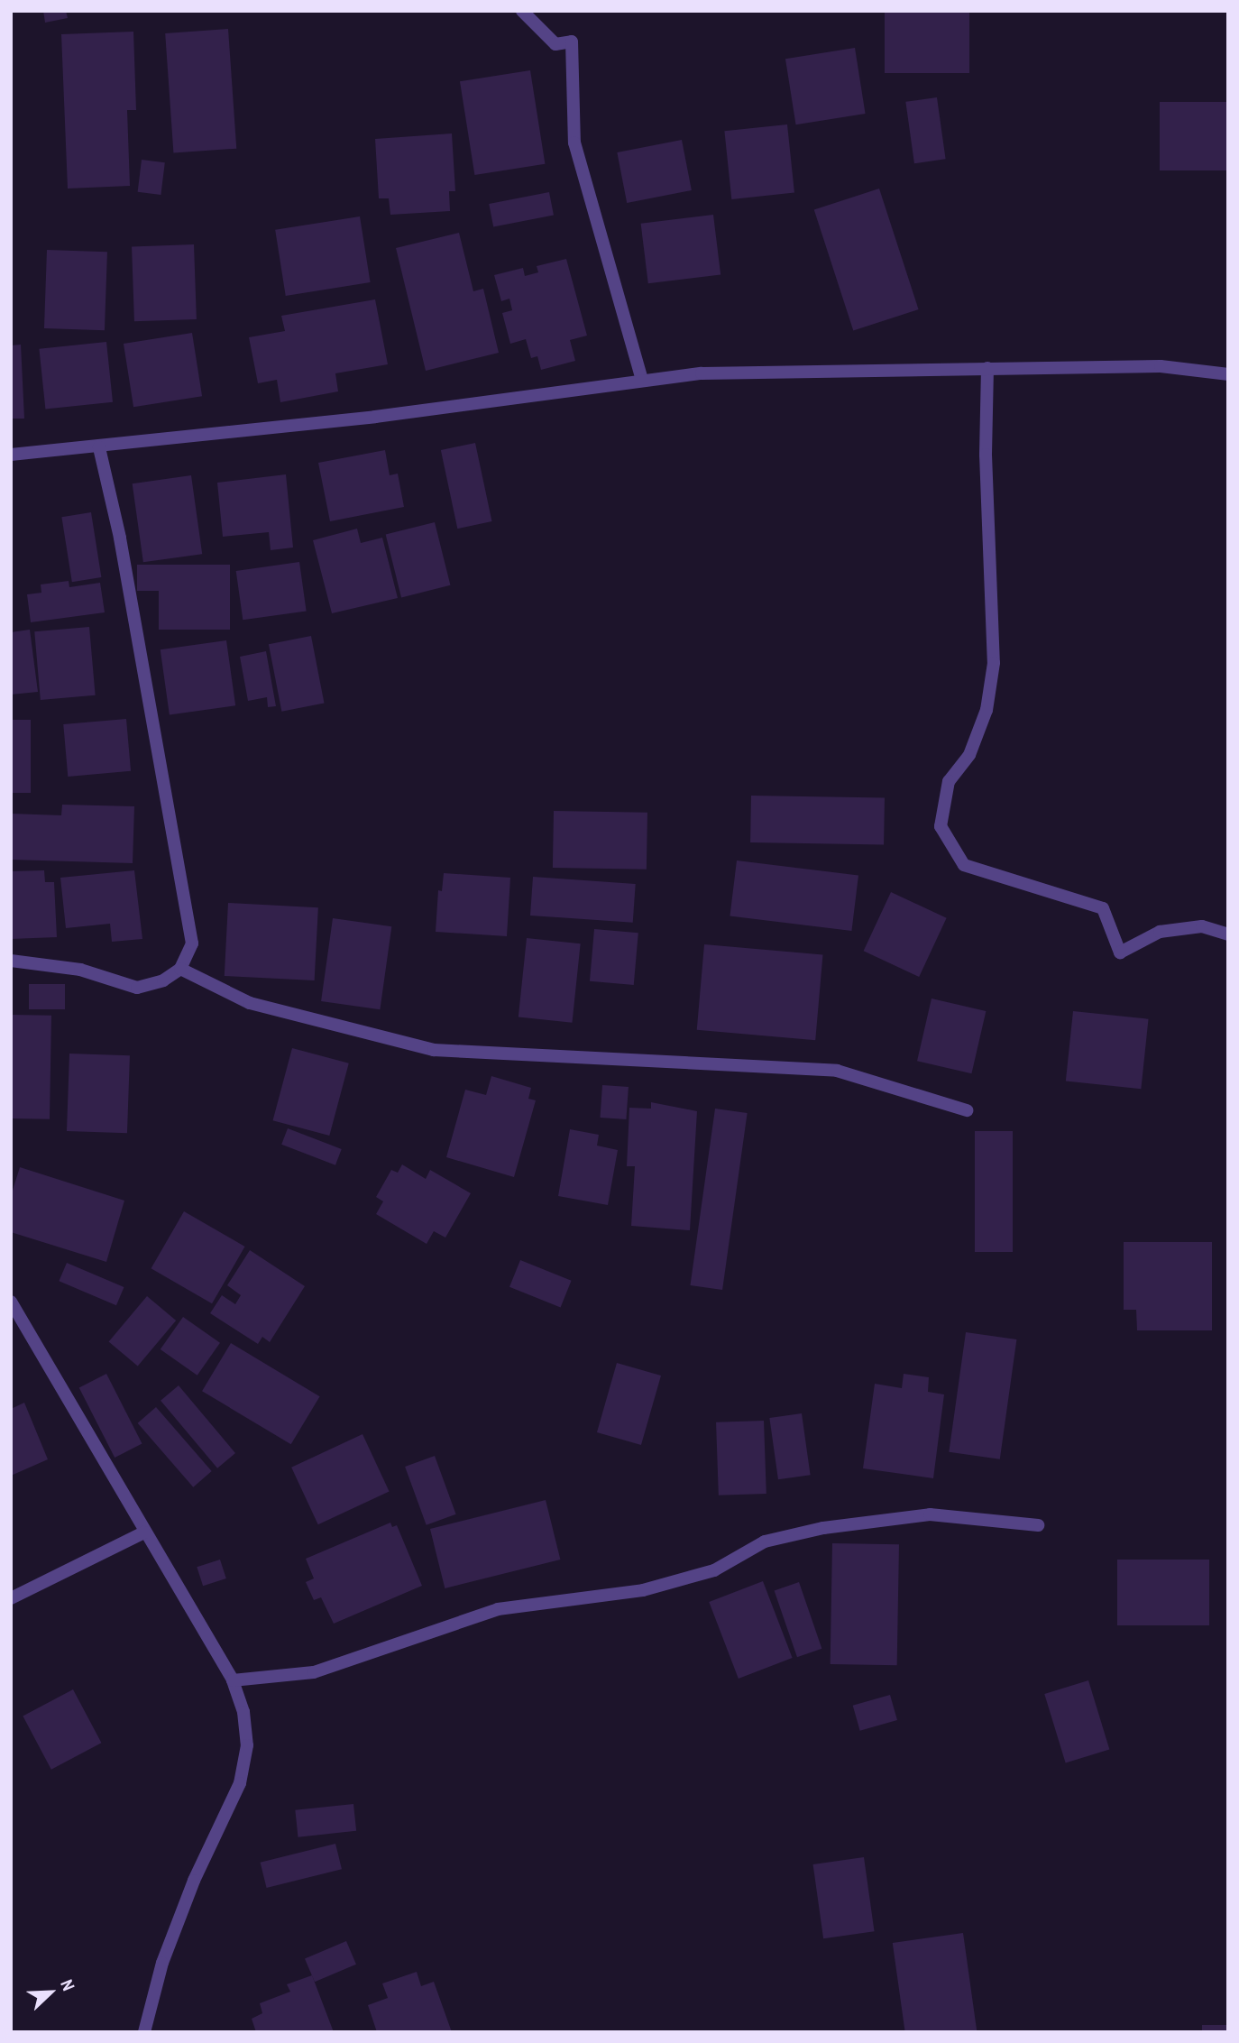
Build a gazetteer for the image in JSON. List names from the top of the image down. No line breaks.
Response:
{"north":"top right"}
